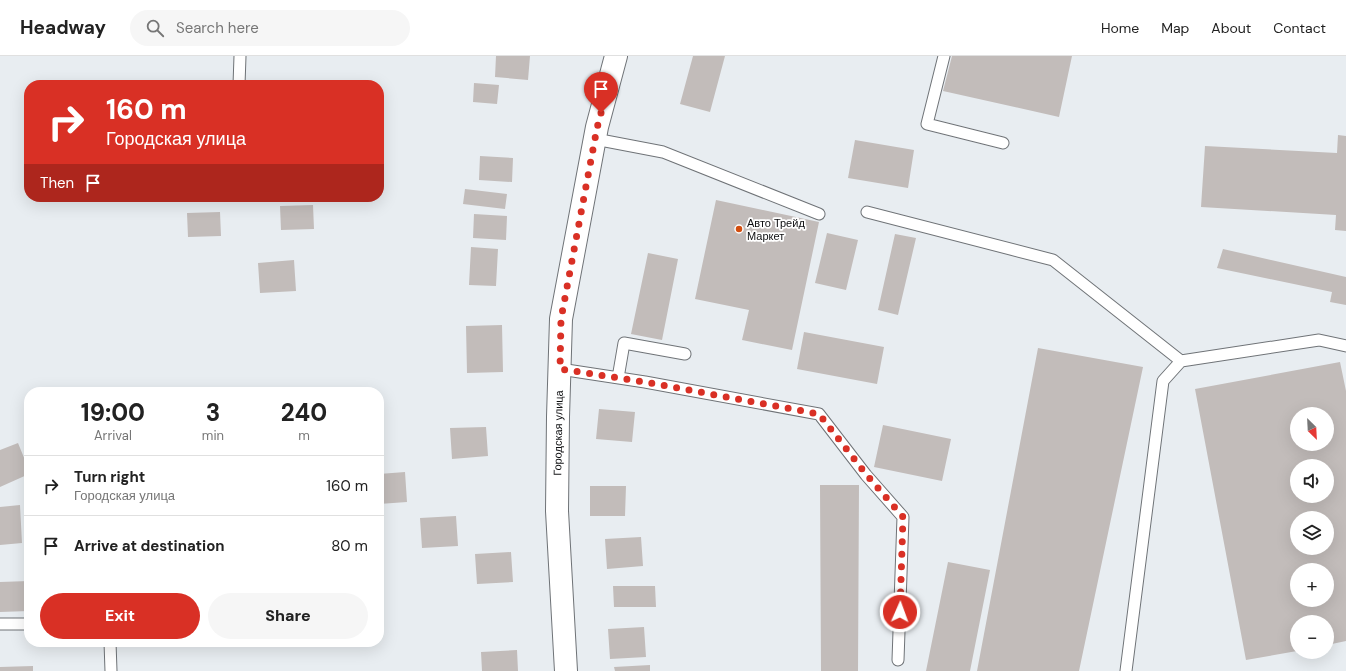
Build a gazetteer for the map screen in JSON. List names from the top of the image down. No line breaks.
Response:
{"streets":{"main road":["Городская улица"]},"places":["Авто Трейд Маркет"],"north":"bottom right","page":{"header":"Headway","search":"Search here","nav":["Home","Map","About","Contact"],"turn":["160 m","Городская улица"],"then":"Then","eta":["19:00","Arrival","3","min","240","m"],"map_buttons":["+","−"],"list":[{"name":"Turn right","note":"Городская улица","value":"160 m"},{"name":"Arrive at destination","value":"80 m"}],"buttons":["Exit","Share"]}}
